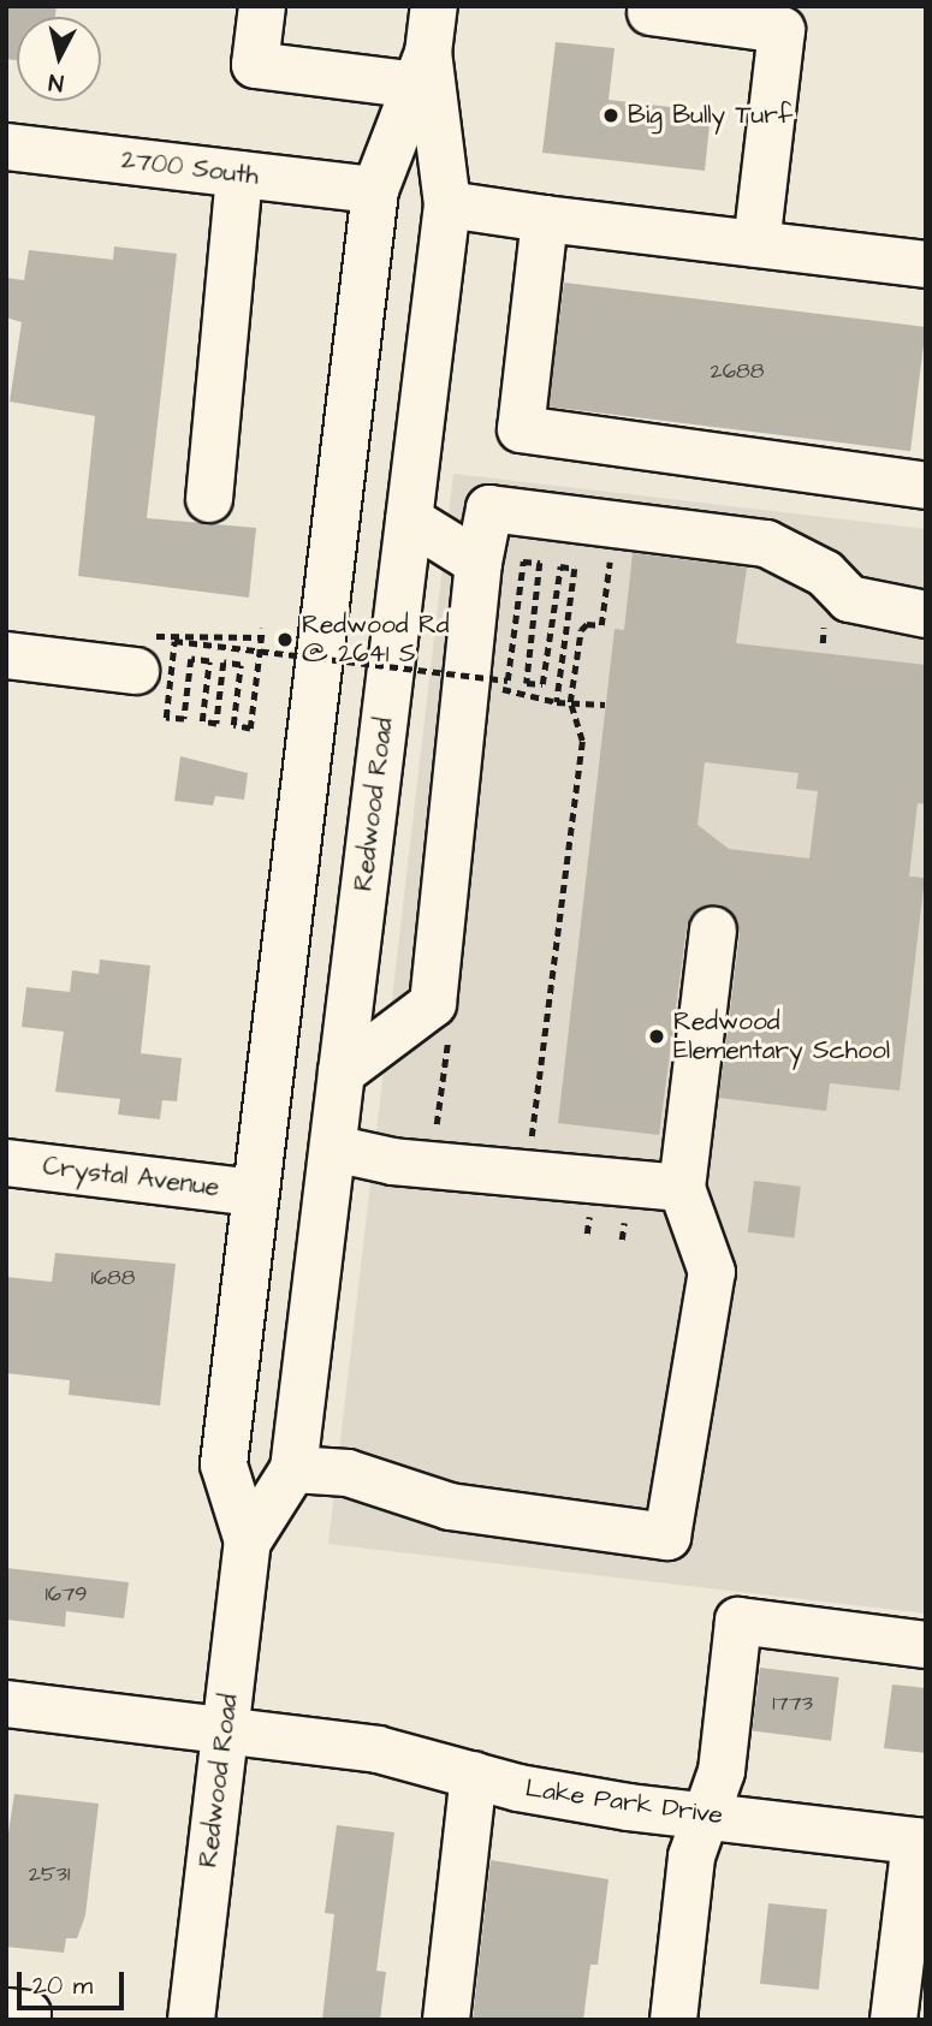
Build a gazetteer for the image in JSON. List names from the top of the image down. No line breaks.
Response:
{"streets":{"main road":["2700 South","Redwood Road","Crystal Avenue","Lake Park Drive"]},"crossings":[["2700 South","Redwood Road"],["Redwood Road","Crystal Avenue"],["Redwood Road","Lake Park Drive"]],"places":["Big Bully Turf","Redwood Rd @ 2641 S","Redwood Elementary School"],"house_numbers":["2688","1688","1679","1773","2531"],"scale_bar":"20 m","north":"bottom"}
